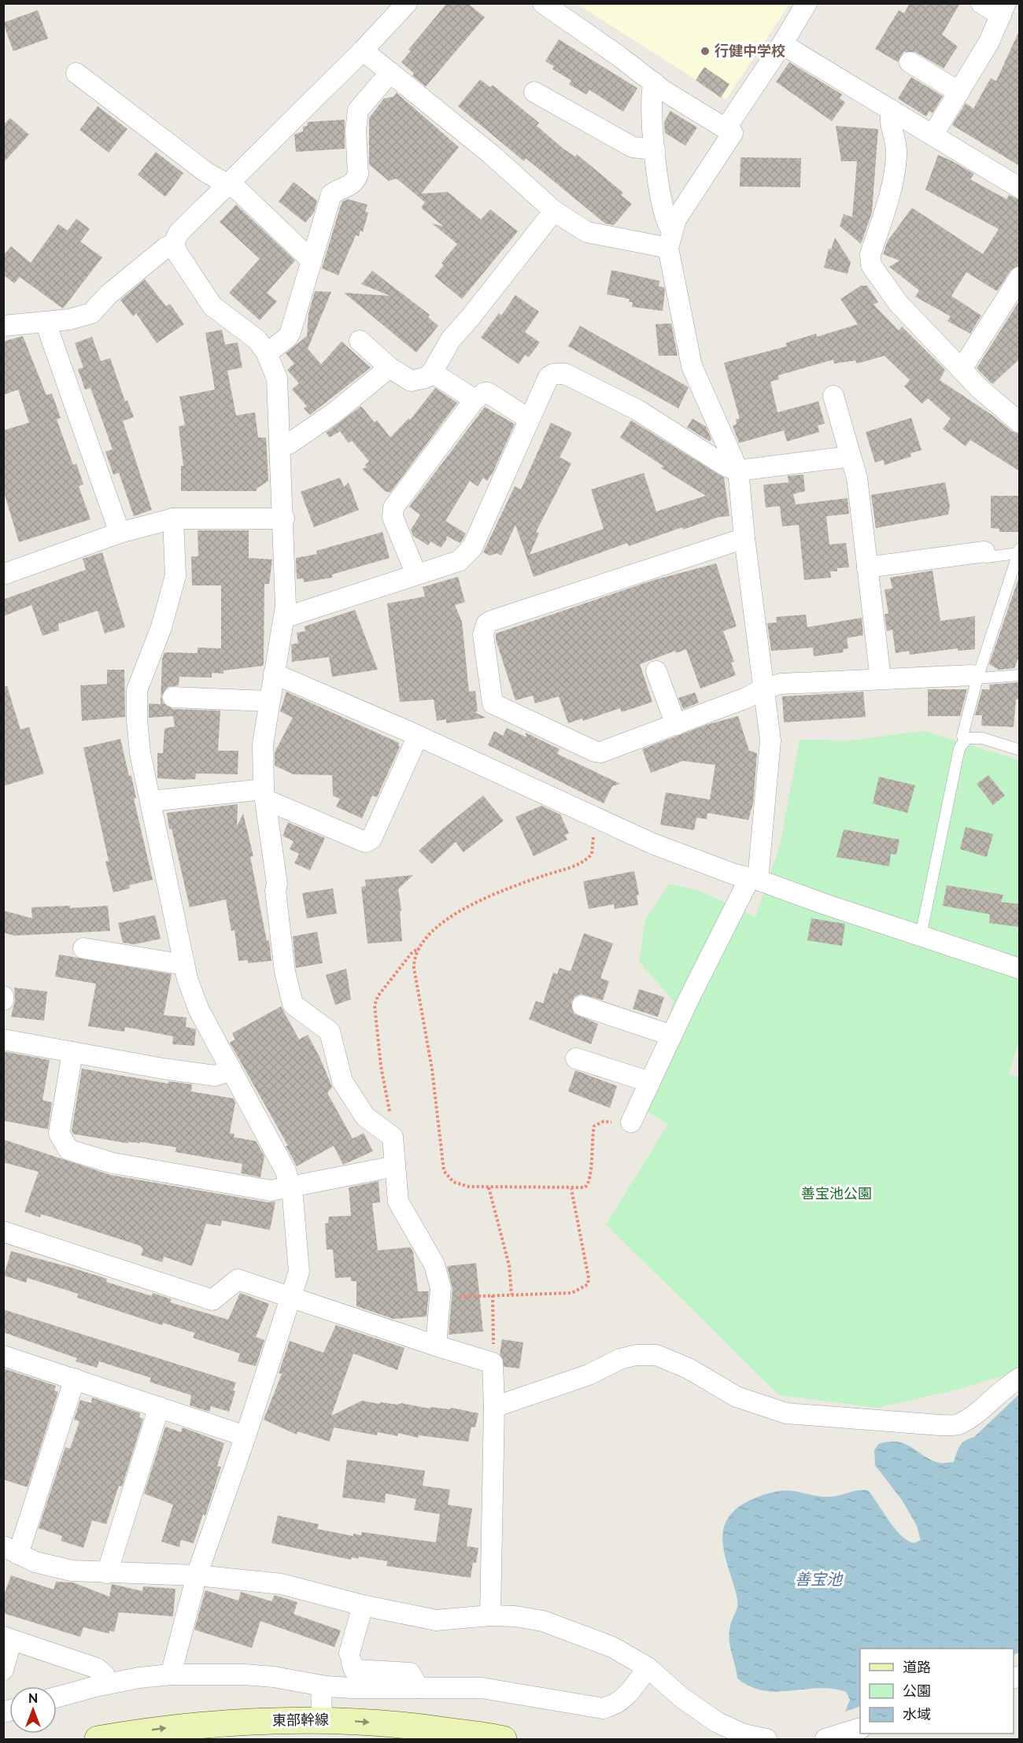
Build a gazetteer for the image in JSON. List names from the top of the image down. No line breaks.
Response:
{"streets":{"main road":["東部幹線"]},"one_way":["東部幹線"],"water":["善宝池"],"parks":["善宝池公園"],"places":["行健中学校"],"legend":["道路","公園","水域"],"north":"top"}
